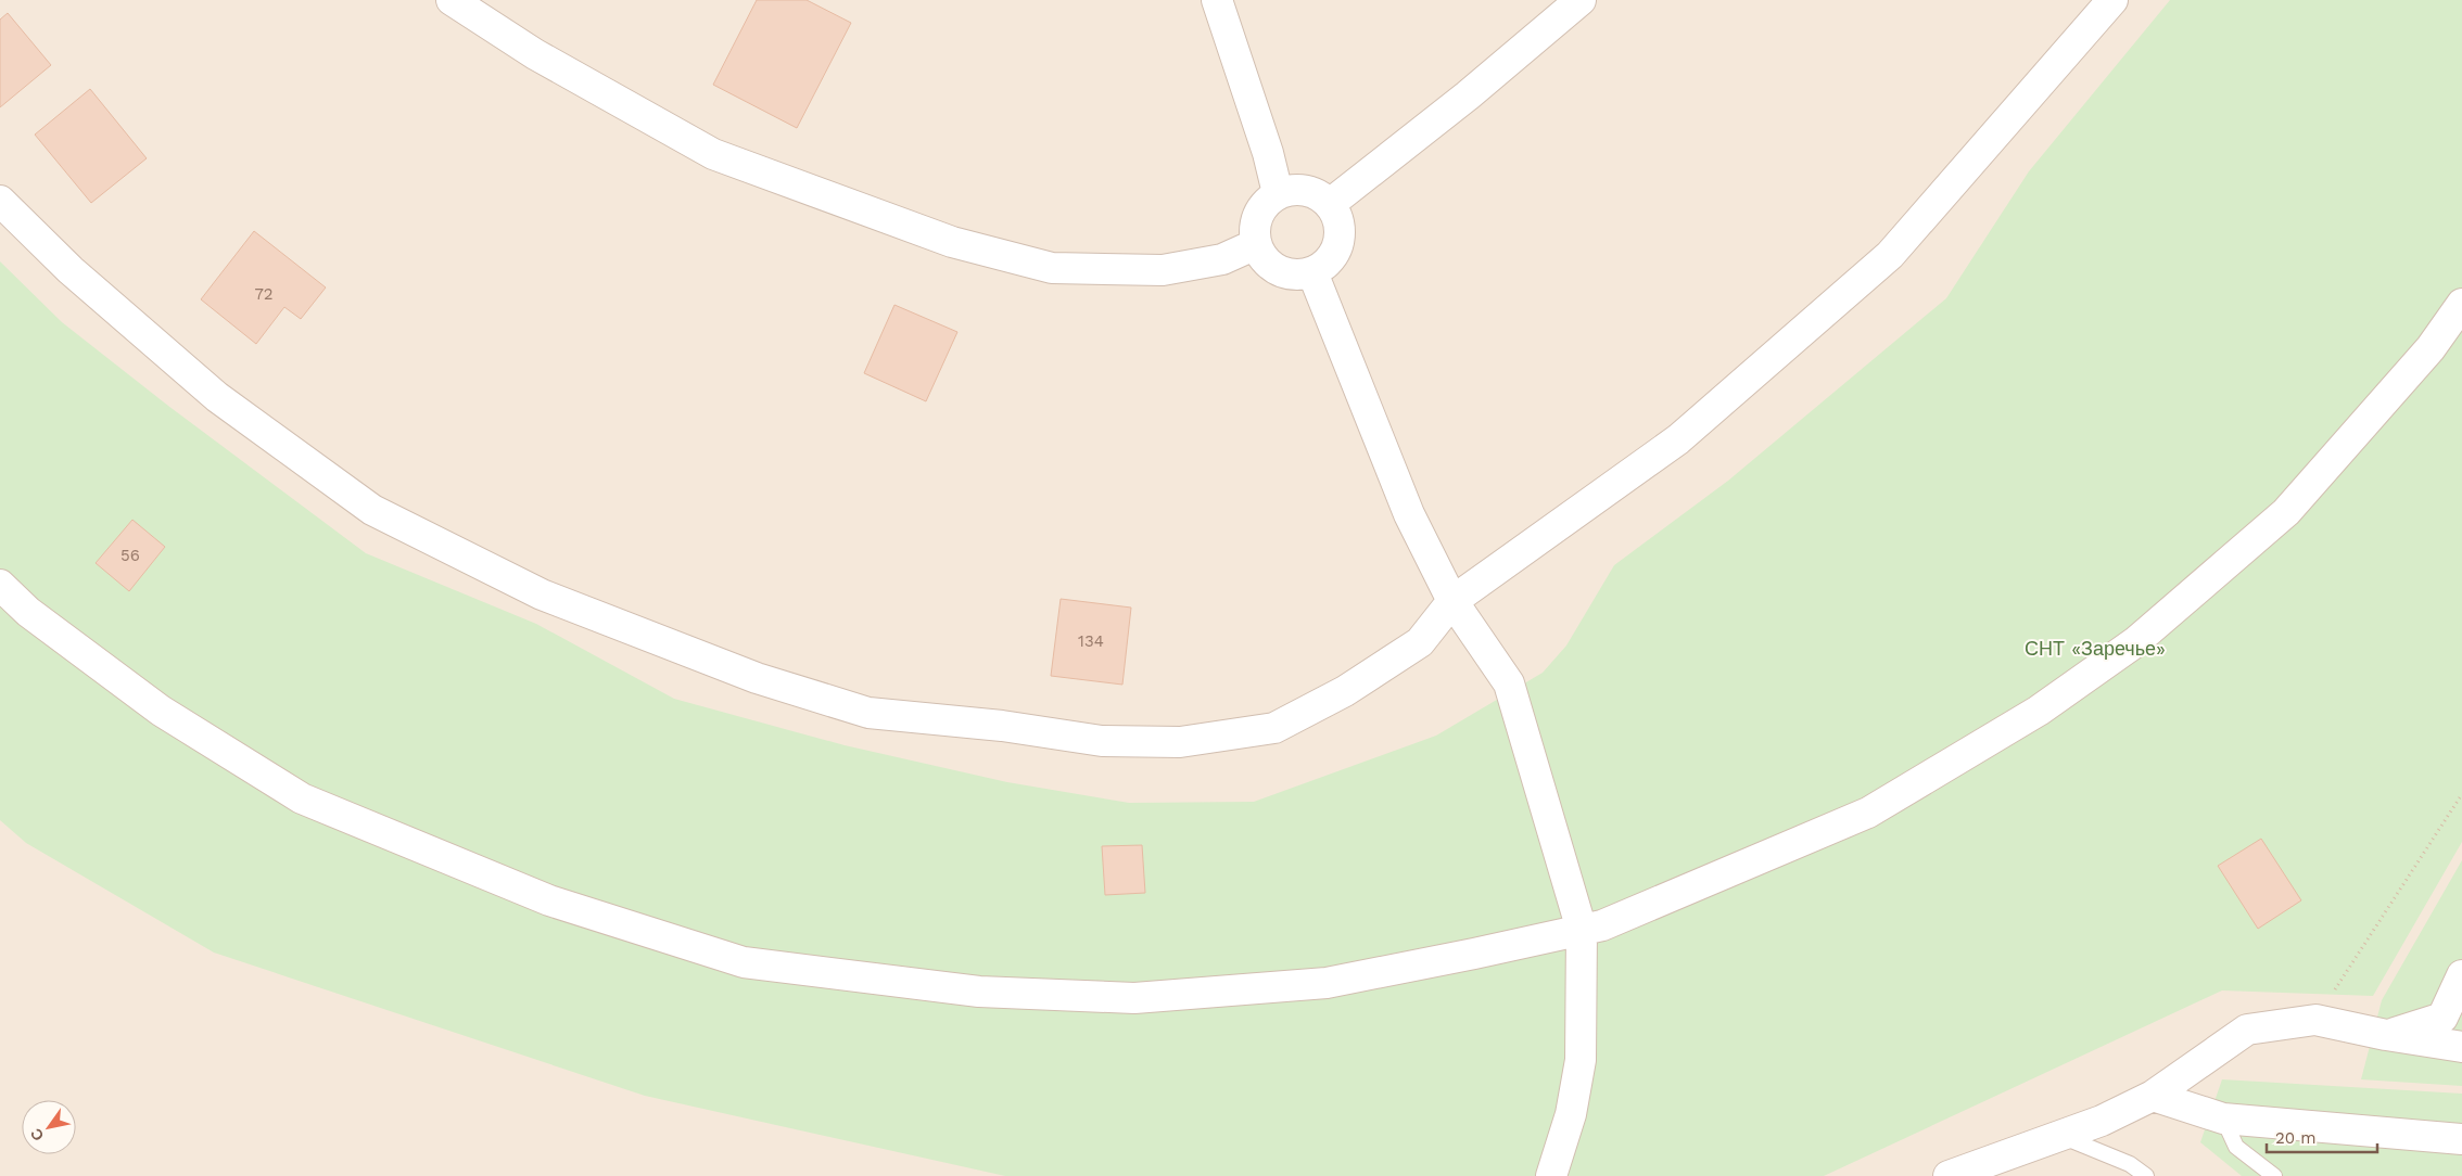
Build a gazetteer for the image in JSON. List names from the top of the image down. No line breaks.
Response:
{"parks":["СНТ «Заречье»"],"house_numbers":["72","56","134"],"scale_bar":"20 m","north":"bottom left"}
